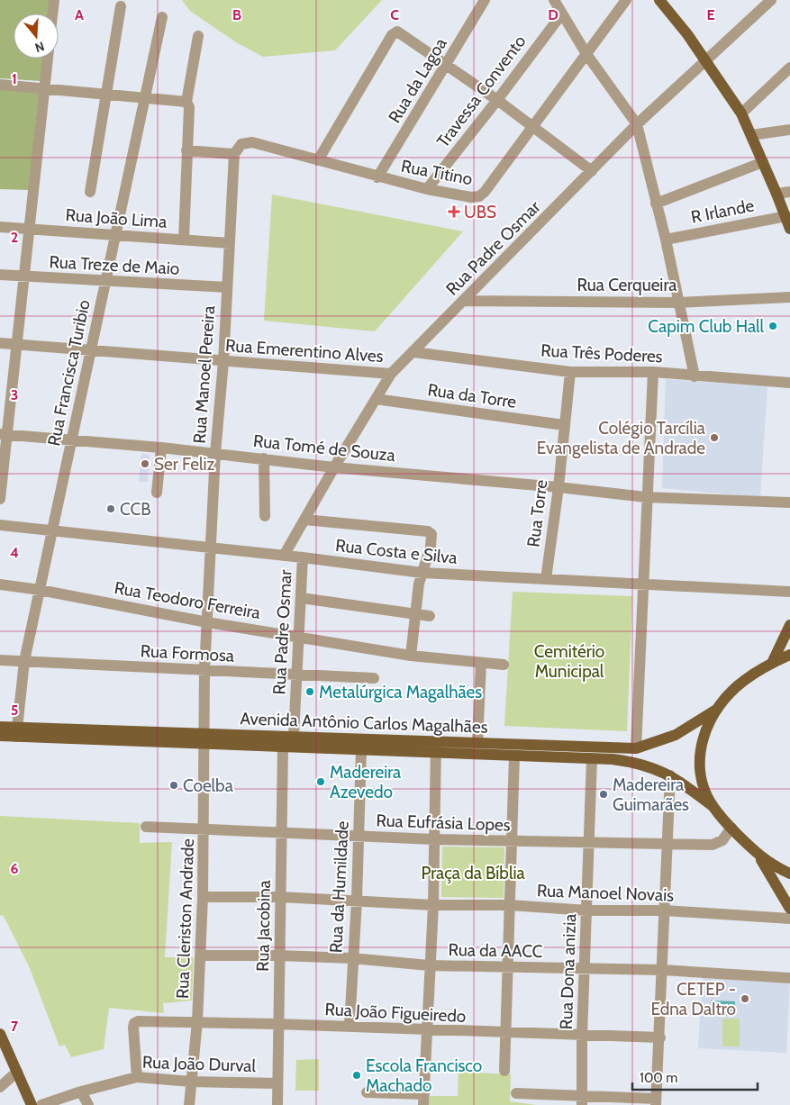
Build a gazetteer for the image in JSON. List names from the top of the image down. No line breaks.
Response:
{"streets":{"main road":["Avenida Antônio Carlos Magalhães"],"street":["Rua da Lagoa","Travessa Convento","Rua Titino","R Irlande","Rua João Lima","Rua Padre Osmar","Rua Treze de Maio","Rua Cerqueira","Rua Emerentino Alves","Rua Três Poderes","Rua Francisca Turibio","Rua Manoel Pereira","Rua da Torre","Rua Tomé de Souza","Rua Torre","Rua Costa e Silva","Rua Teodoro Ferreira","Rua Formosa","Rua Eufrásia Lopes","Rua da Humildade","Rua Manoel Novais","Rua Cleriston Andrade","Rua Jacobina","Rua da AACC","Rua Dona anizia","Rua João Figueiredo","Rua João Durval"]},"crossings":[["Rua da Lagoa","Rua Titino"],["Travessa Convento","Rua Titino"],["Rua Titino","Rua Manoel Pereira"],["Rua João Lima","Rua Francisca Turibio"],["Rua João Lima","Rua Manoel Pereira"],["Rua Padre Osmar","Rua Cerqueira"],["Rua Padre Osmar","Rua Emerentino Alves"],["Rua Padre Osmar","Rua Três Poderes"],["Rua Padre Osmar","Rua da Torre"],["Rua Padre Osmar","Rua Tomé de Souza"],["Rua Padre Osmar","Rua Costa e Silva"],["Rua Padre Osmar","Rua Teodoro Ferreira"],["Rua Padre Osmar","Rua Formosa"],["Rua Padre Osmar","Avenida Antônio Carlos Magalhães"],["Rua Treze de Maio","Rua Francisca Turibio"],["Rua Treze de Maio","Rua Manoel Pereira"],["Rua Emerentino Alves","Rua Francisca Turibio"],["Rua Emerentino Alves","Rua Manoel Pereira"],["Rua Três Poderes","Rua Torre"],["Rua Francisca Turibio","Rua Tomé de Souza"],["Rua Francisca Turibio","Rua Costa e Silva"],["Rua Francisca Turibio","Rua Teodoro Ferreira"],["Rua Francisca Turibio","Rua Formosa"],["Rua Francisca Turibio","Avenida Antônio Carlos Magalhães"],["Rua Manoel Pereira","Rua Tomé de Souza"],["Rua Manoel Pereira","Rua Costa e Silva"],["Rua Manoel Pereira","Rua Teodoro Ferreira"],["Rua Manoel Pereira","Rua Formosa"],["Rua Manoel Pereira","Avenida Antônio Carlos Magalhães"],["Rua Manoel Pereira","Rua Cleriston Andrade"],["Rua da Torre","Rua Torre"],["Rua Tomé de Souza","Rua Torre"],["Rua Torre","Rua Costa e Silva"],["Avenida Antônio Carlos Magalhães","Rua da Humildade"],["Avenida Antônio Carlos Magalhães","Rua Cleriston Andrade"],["Avenida Antônio Carlos Magalhães","Rua Jacobina"],["Avenida Antônio Carlos Magalhães","Rua Dona anizia"],["Rua Eufrásia Lopes","Rua da Humildade"],["Rua Eufrásia Lopes","Rua Cleriston Andrade"],["Rua Eufrásia Lopes","Rua Jacobina"],["Rua Eufrásia Lopes","Rua Dona anizia"],["Rua da Humildade","Rua Manoel Novais"],["Rua da Humildade","Rua da AACC"],["Rua da Humildade","Rua João Figueiredo"],["Rua Manoel Novais","Rua Cleriston Andrade"],["Rua Manoel Novais","Rua Jacobina"],["Rua Manoel Novais","Rua Dona anizia"],["Rua Cleriston Andrade","Rua da AACC"],["Rua Cleriston Andrade","Rua João Figueiredo"],["Rua Cleriston Andrade","Rua João Durval"],["Rua Jacobina","Rua da AACC"],["Rua Jacobina","Rua João Figueiredo"],["Rua Jacobina","Rua João Durval"],["Rua da AACC","Rua Dona anizia"],["Rua Dona anizia","Rua João Figueiredo"],["Rua João Figueiredo","Rua João Durval"]],"parks":["Cemitério Municipal","Praça da Bíblia"],"places":{"health":["UBS"],"other":["Capim Club Hall","Colégio Tarcília Evangelista de Andrade","Ser Feliz","CCB","Metalúrgica Magalhães","Madereira Azevedo","Coelba","Madereira Guimarães","CETEP - Edna DaItro","Escola Francisco Machado"]},"scale_bar":"100 m","north":"bottom","grid":{"columns":["A","B","C","D","E"],"rows":["1","2","3","4","5","6","7"]}}
